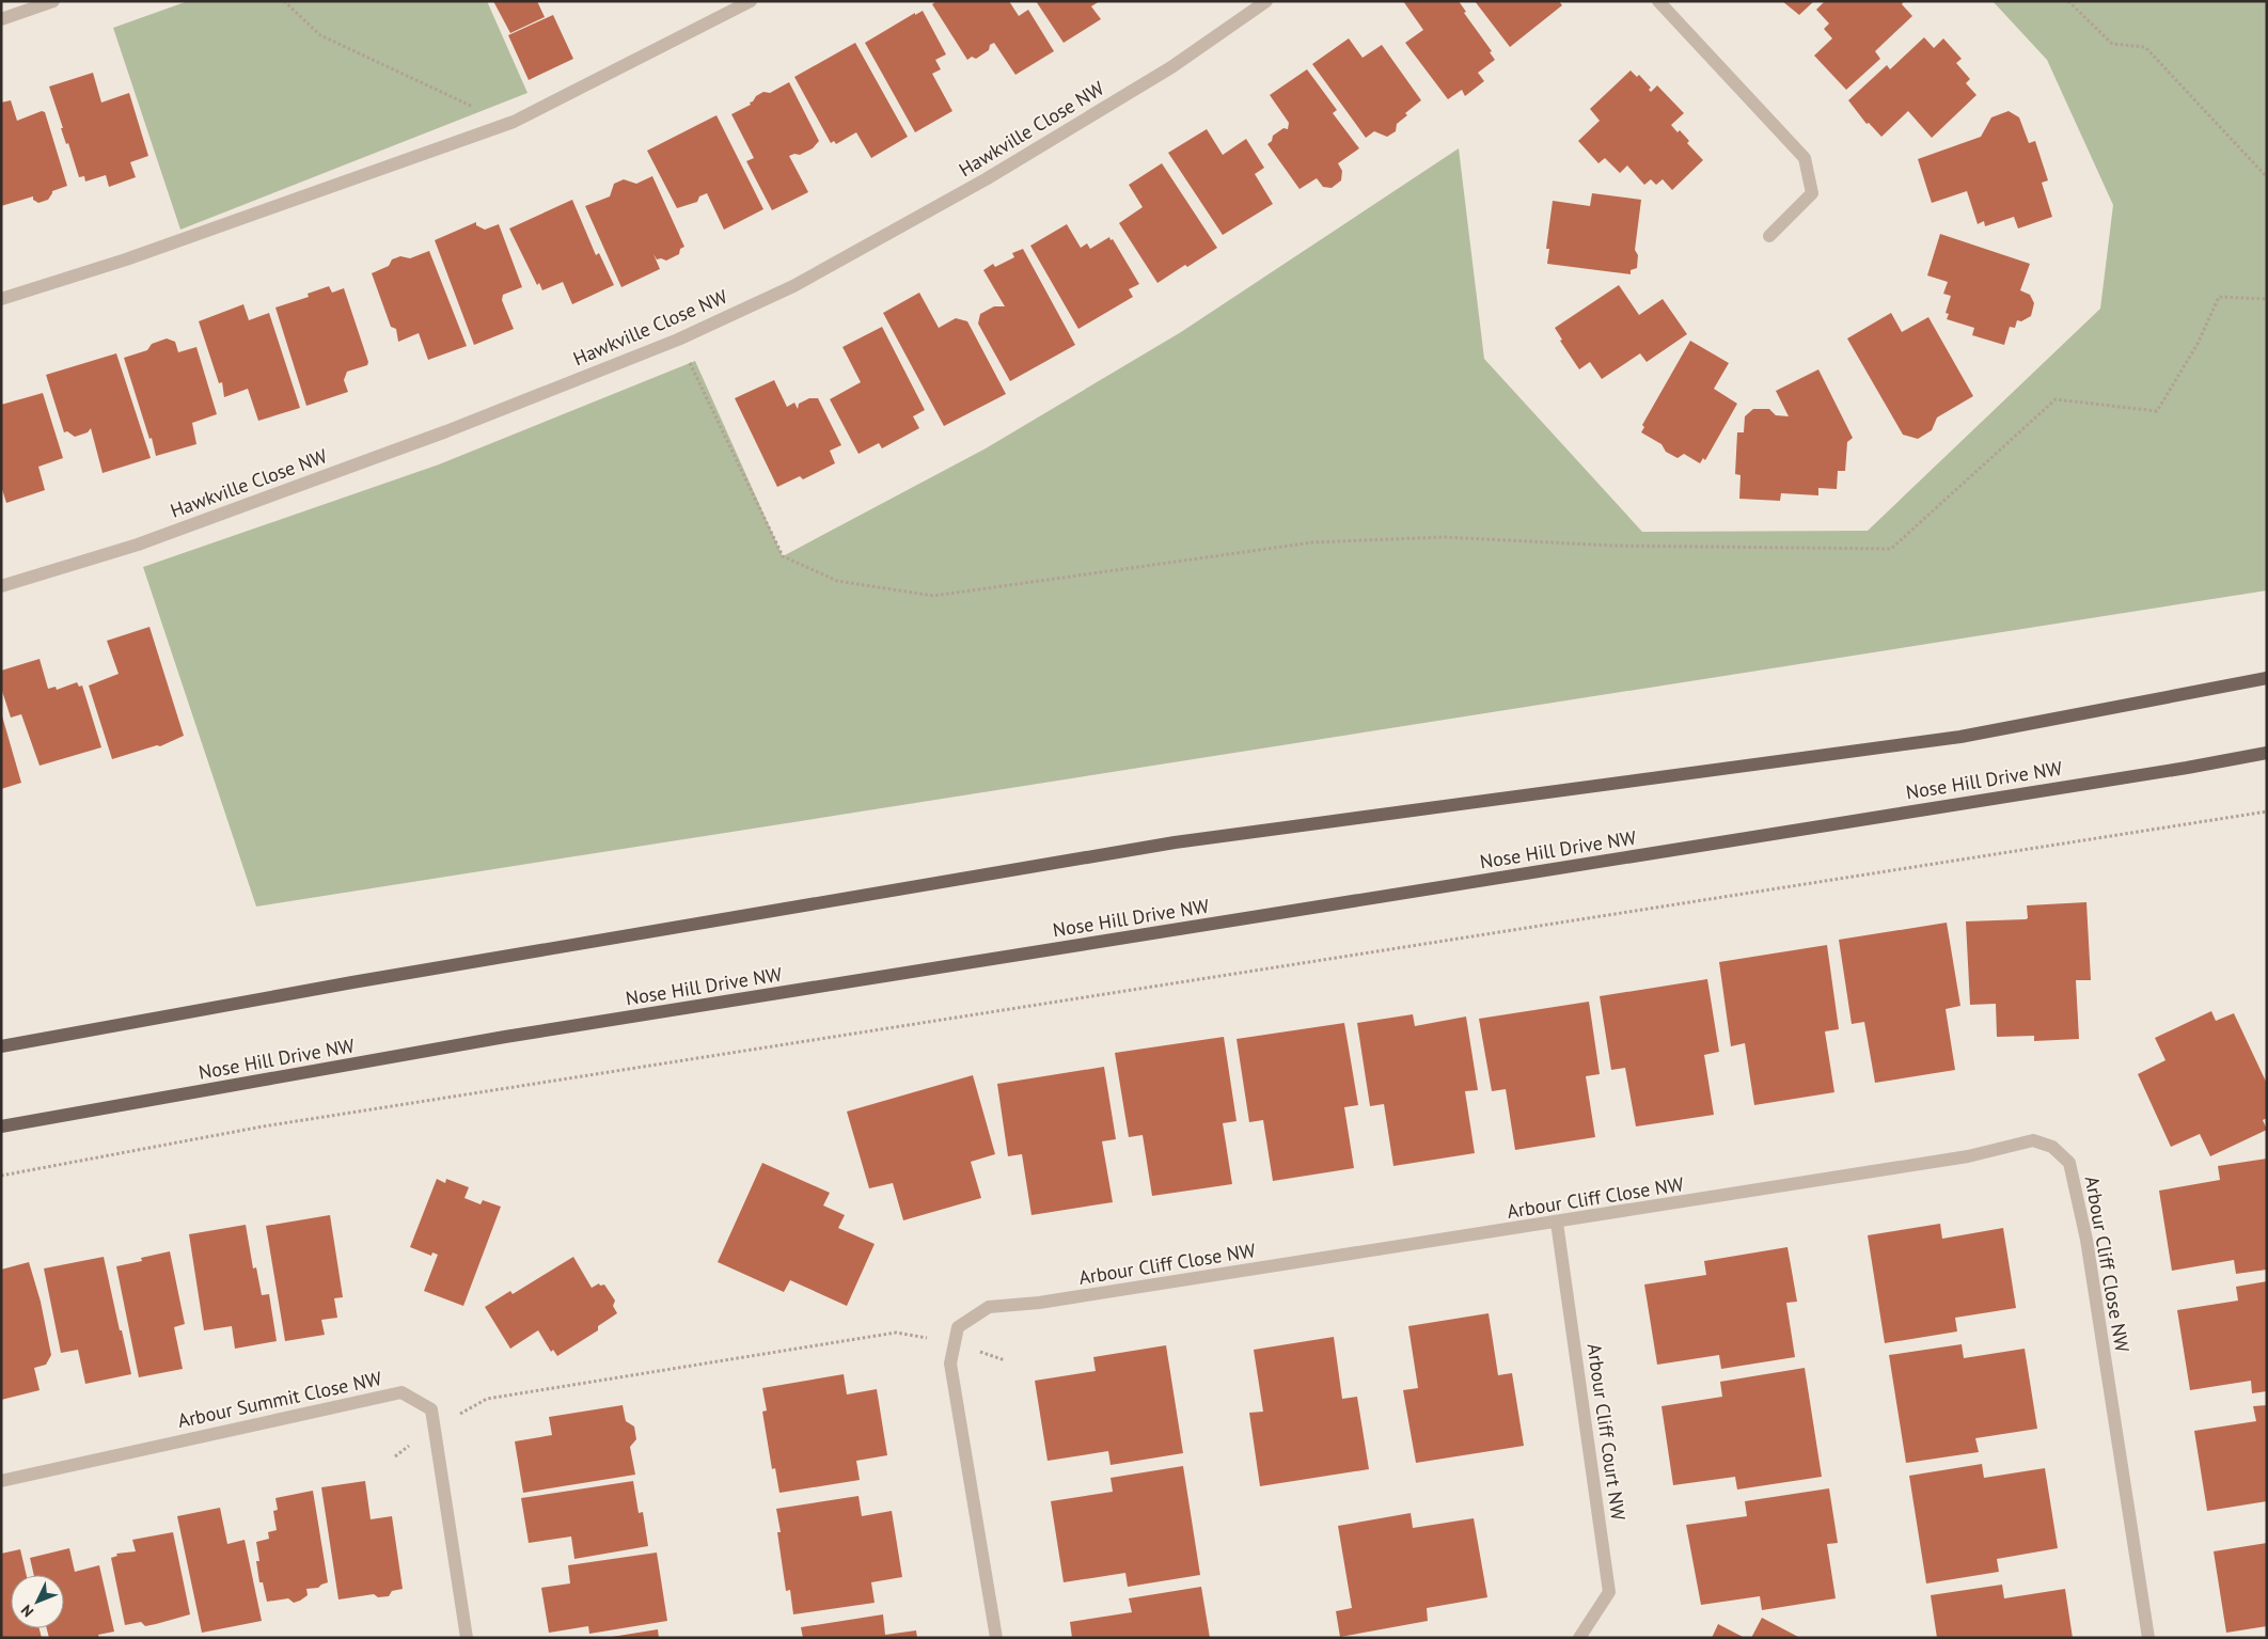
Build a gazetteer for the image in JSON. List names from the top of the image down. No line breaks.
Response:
{"streets":{"main road":["Nose Hill Drive NW"],"street":["Hawkville Close NW","Arbour Cliff Close NW","Arbour Summit Close NW","Arbour Cliff Court NW"]},"crossings":[["Arbour Cliff Close NW","Arbour Cliff Court NW"]],"north":"bottom left"}
